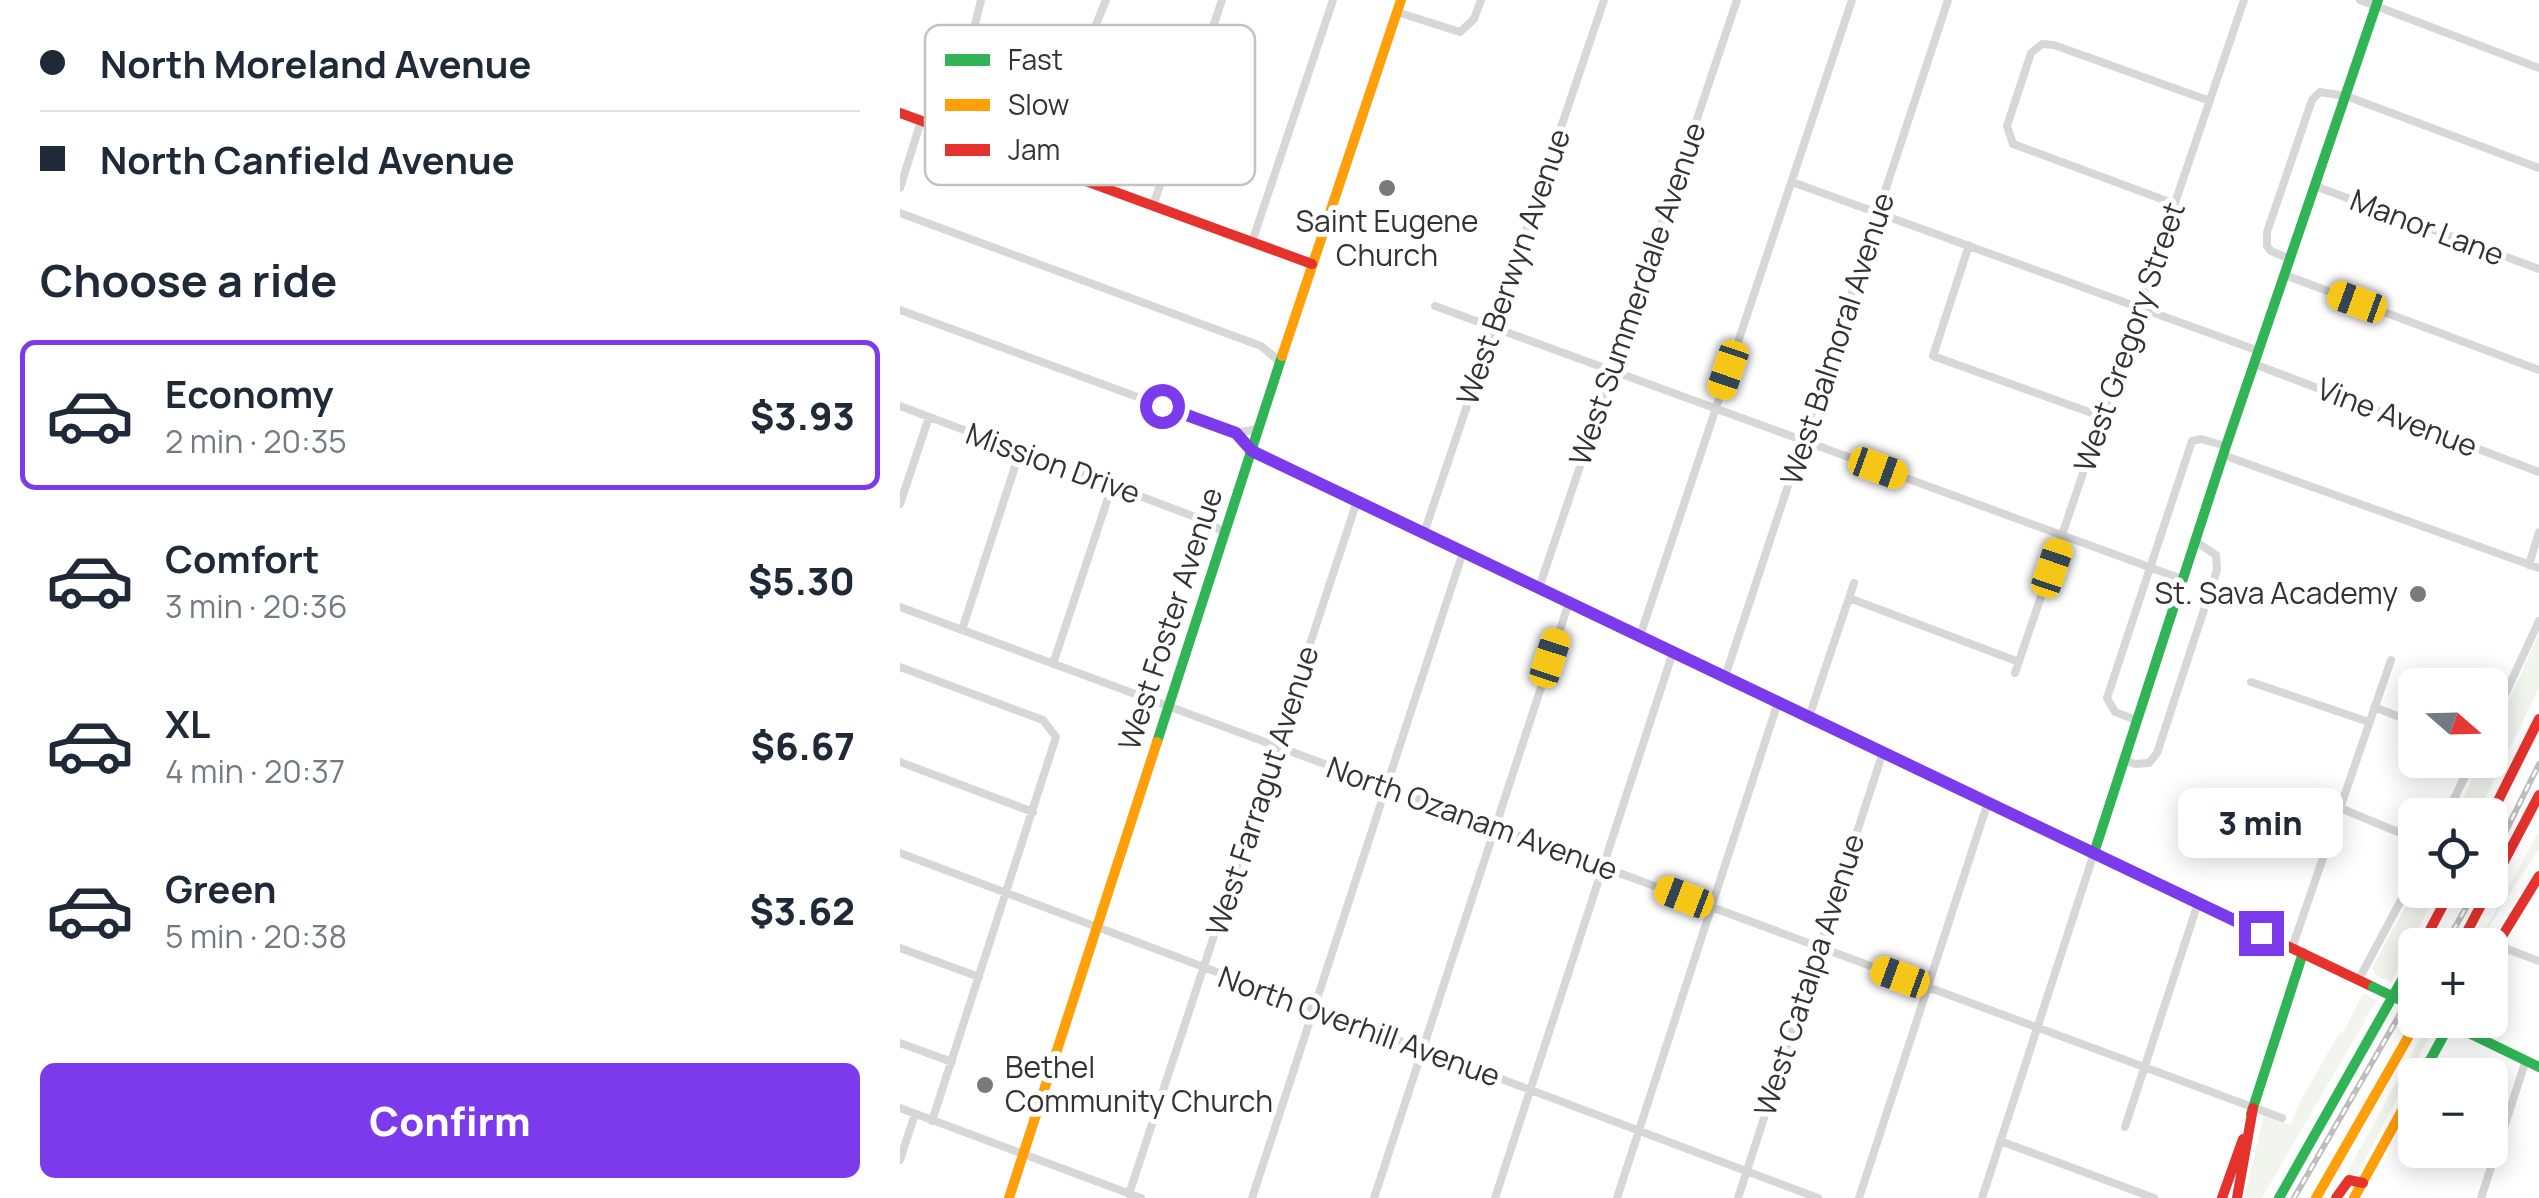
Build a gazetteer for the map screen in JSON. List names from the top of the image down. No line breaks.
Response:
{"streets":{"main road":["West Foster Avenue"],"street":["Manor Lane","West Berwyn Avenue","West Summerdale Avenue","West Gregory Street","West Balmoral Avenue","Vine Avenue","Mission Drive","West Farragut Avenue","North Ozanam Avenue","West Catalpa Avenue","North Overhill Avenue"]},"crossings":[["Mission Drive","West Foster Avenue"],["West Foster Avenue","North Ozanam Avenue"],["West Foster Avenue","North Overhill Avenue"],["West Farragut Avenue","North Ozanam Avenue"],["West Farragut Avenue","North Overhill Avenue"],["North Ozanam Avenue","West Catalpa Avenue"],["West Catalpa Avenue","North Overhill Avenue"]],"places":["Saint Eugene Church","St. Sava Academy","Bethel Community Church"],"legend":["Fast","Slow","Jam"],"north":"right","page":{"banner":["North Moreland Avenue","North Canfield Avenue"],"heading":"Choose a ride","list":[{"name":"Economy","note":"2 min · 20:35","value":"$3.93"},{"name":"Comfort","note":"3 min · 20:36","value":"$5.30"},{"name":"XL","note":"4 min · 20:37","value":"$6.67"},{"name":"Green","note":"5 min · 20:38","value":"$3.62"}],"map_buttons":["+","−"],"bubble":"3 min","buttons":"Confirm"}}
